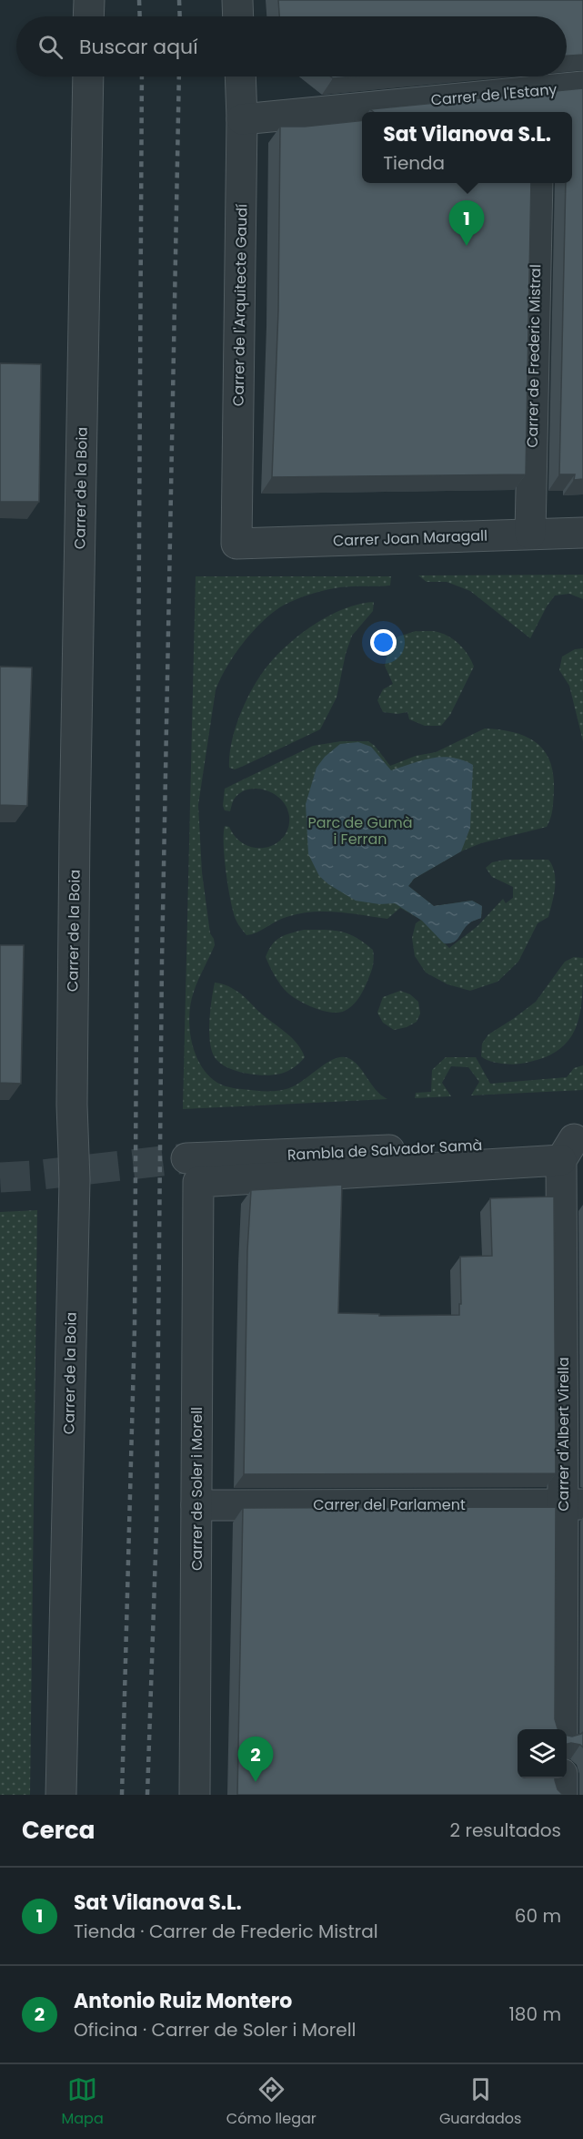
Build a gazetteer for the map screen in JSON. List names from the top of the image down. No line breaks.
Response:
{"streets":{"street":["Carrer de l'Estany","Carrer de l'Arquitecte Gaudí","Carrer de Frederic Mistral","Carrer de la Boia","Carrer Joan Maragall","Rambla de Salvador Samà","Carrer d'Albert Virella","Carrer de Soler i Morell","Carrer del Parlament"]},"crossings":[["Carrer de l'Estany","Carrer de l'Arquitecte Gaudí"],["Carrer de l'Arquitecte Gaudí","Carrer Joan Maragall"],["Carrer de Frederic Mistral","Carrer Joan Maragall"],["Rambla de Salvador Samà","Carrer d'Albert Virella"],["Rambla de Salvador Samà","Carrer de Soler i Morell"],["Carrer d'Albert Virella","Carrer del Parlament"],["Carrer de Soler i Morell","Carrer del Parlament"]],"parks":["Parc de Gumà i Ferran"],"page":{"search":"Buscar aquí","popup":["Sat Vilanova S.L.","Tienda"],"pins":["1","2"],"heading":["Cerca","2 resultados"],"list":[{"mark":"1","name":"Sat Vilanova S.L.","note":"Tienda · Carrer de Frederic Mistral","value":"60 m"},{"mark":"2","name":"Antonio Ruiz Montero","note":"Oficina · Carrer de Soler i Morell","value":"180 m"}],"nav":["Mapa","Cómo llegar","Guardados"]}}
